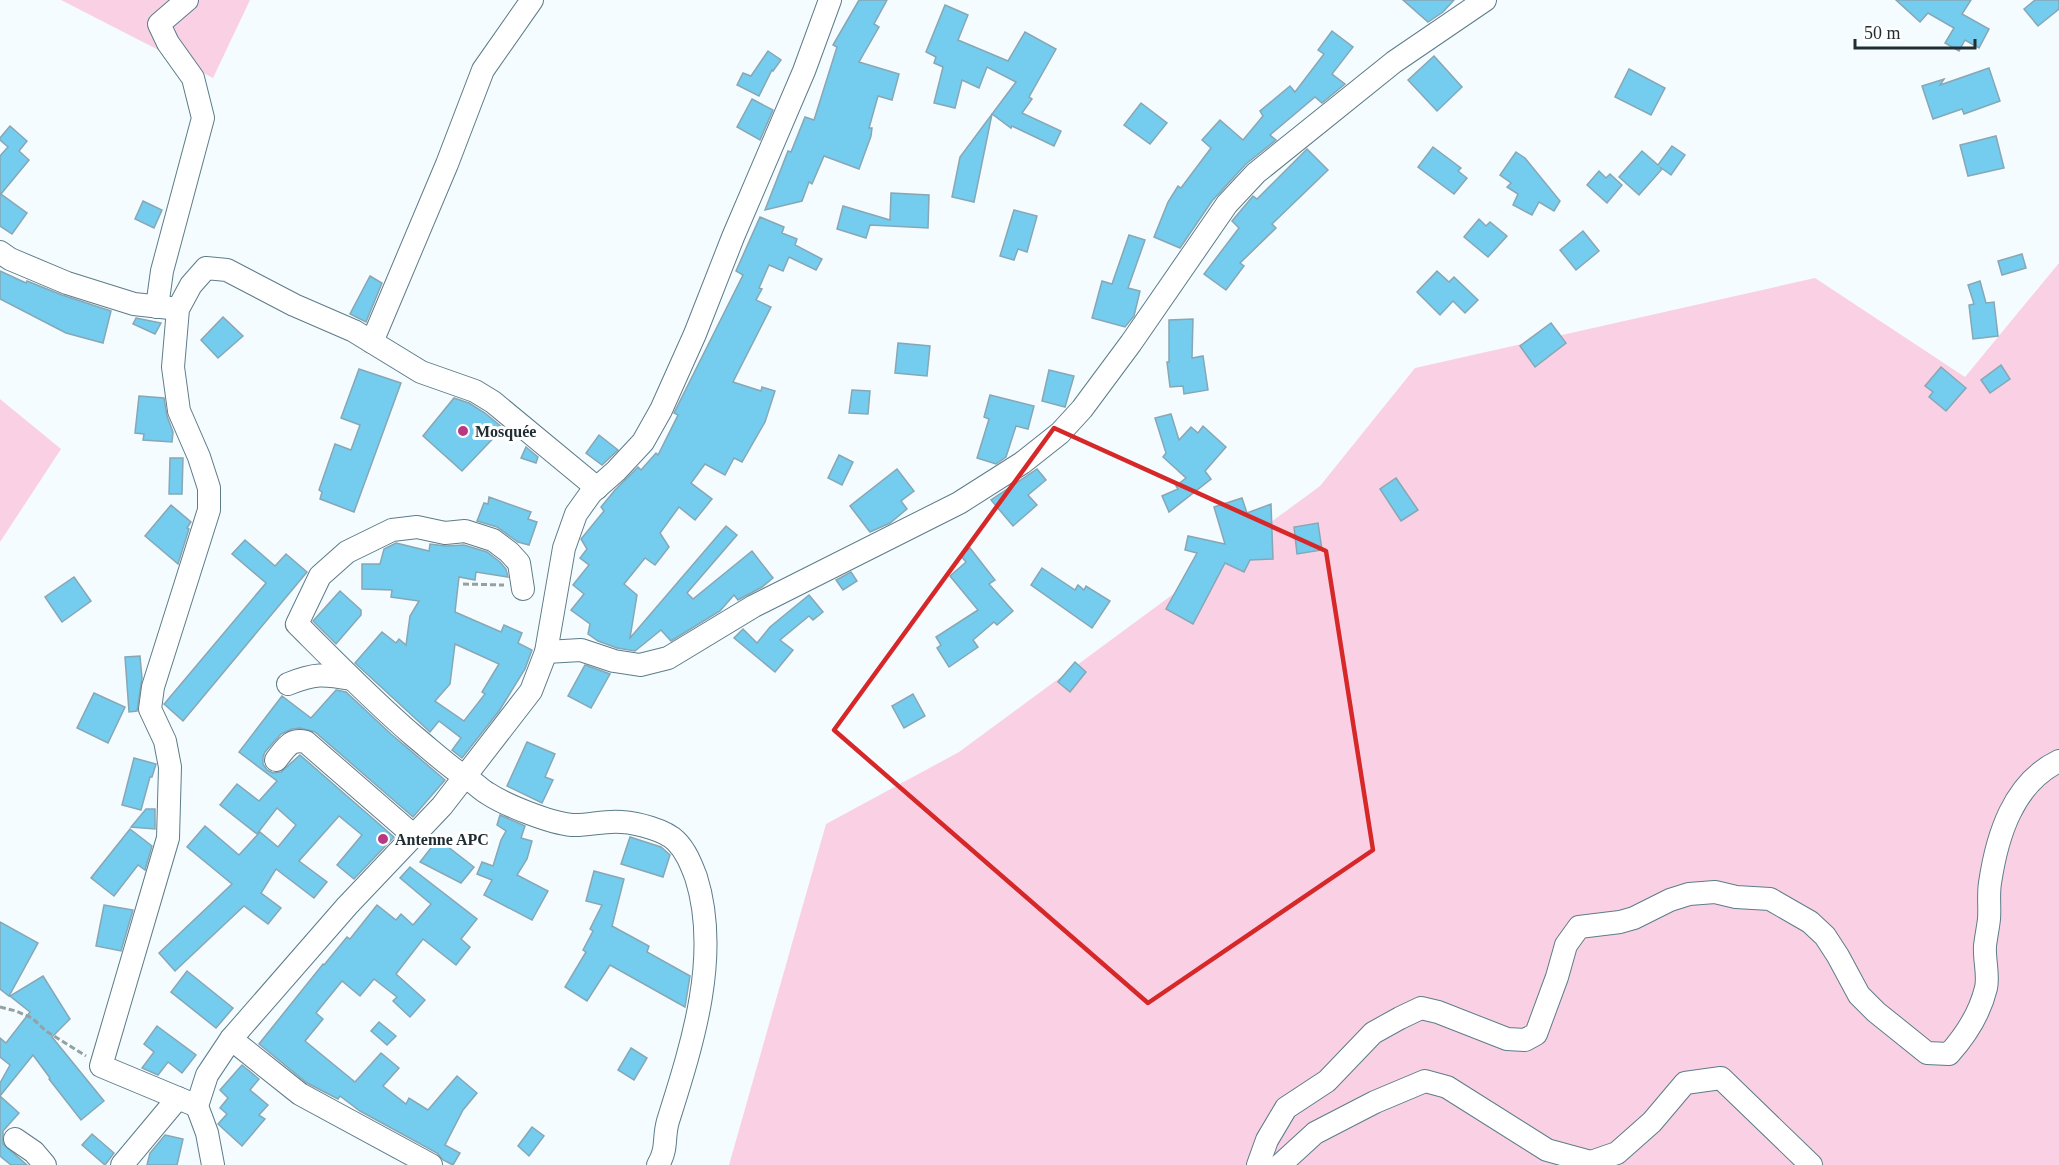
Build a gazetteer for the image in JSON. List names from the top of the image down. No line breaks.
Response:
{"places":["Mosquée","Antenne APC"],"scale_bar":"50 m"}
